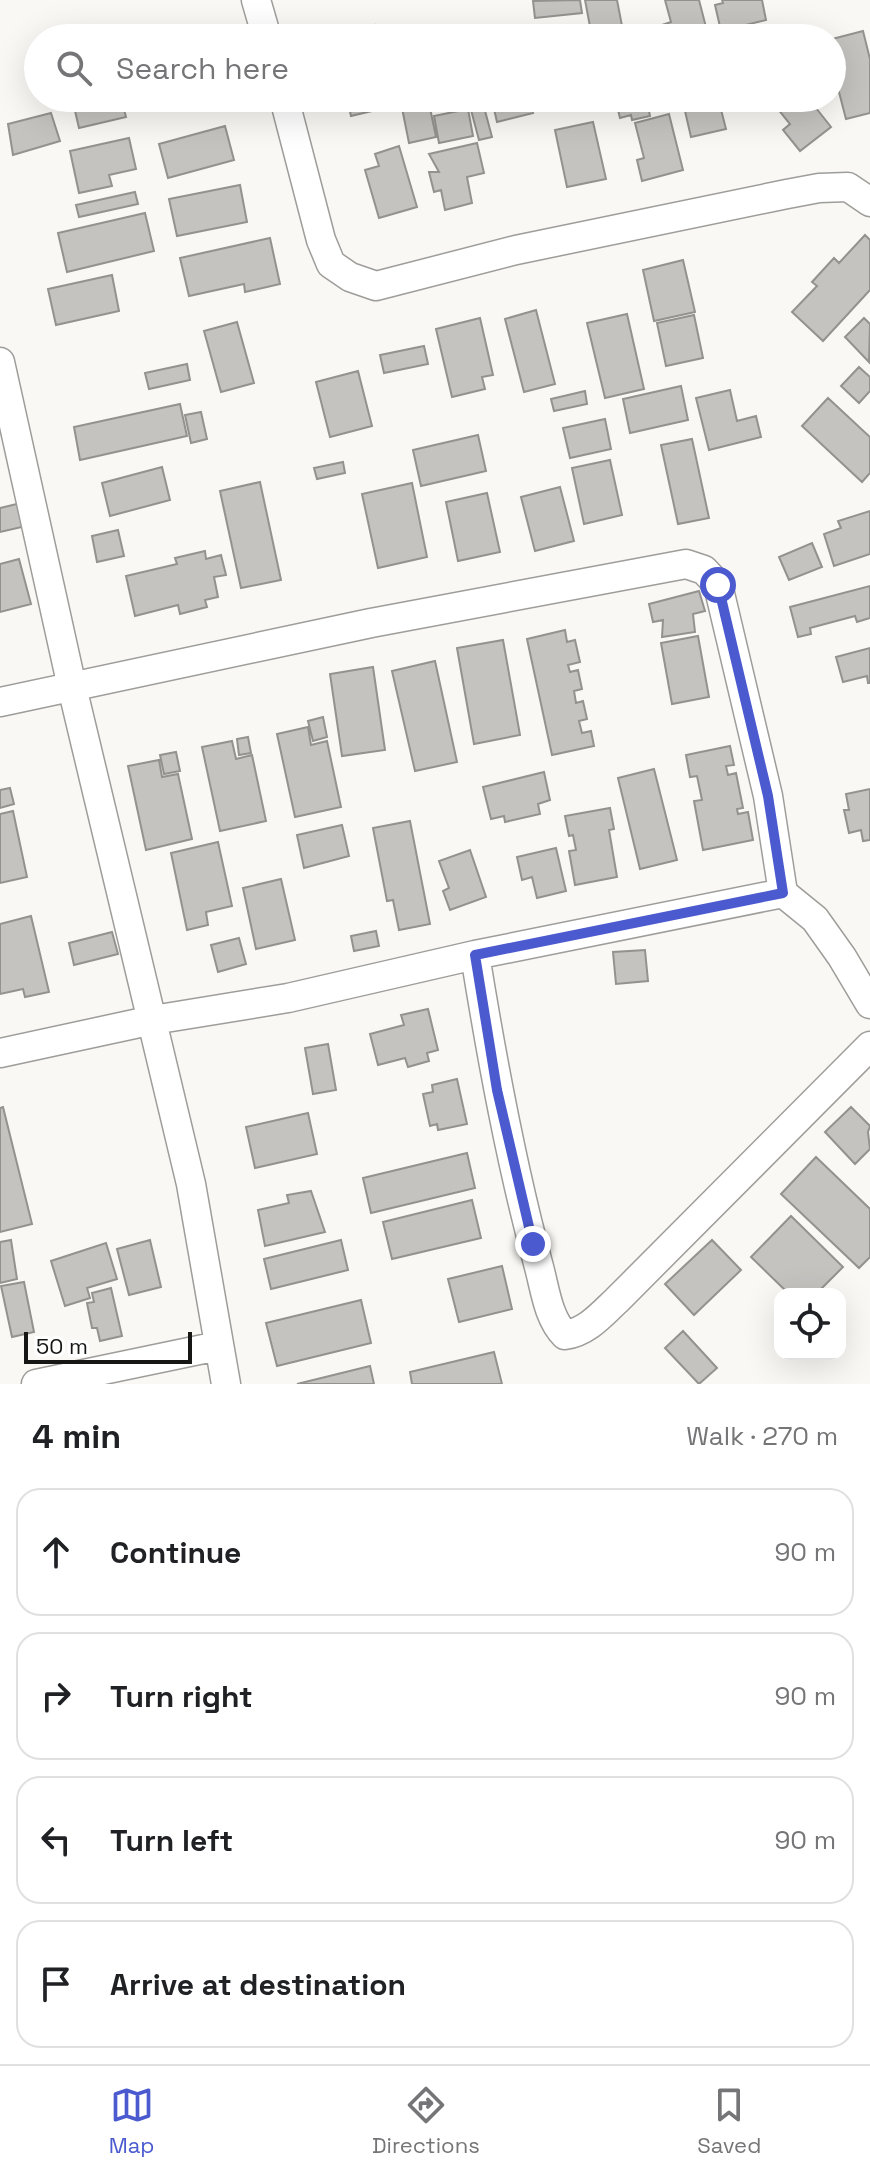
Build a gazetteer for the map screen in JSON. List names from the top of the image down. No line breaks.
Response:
{"scale_bar":"50 m","page":{"search":"Search here","scale":"50 m","heading":["4 min","Walk · 270 m"],"list":[["Continue","90 m"],["Turn right","90 m"],["Turn left","90 m"],"Arrive at destination"],"nav":["Map","Directions","Saved"]}}
